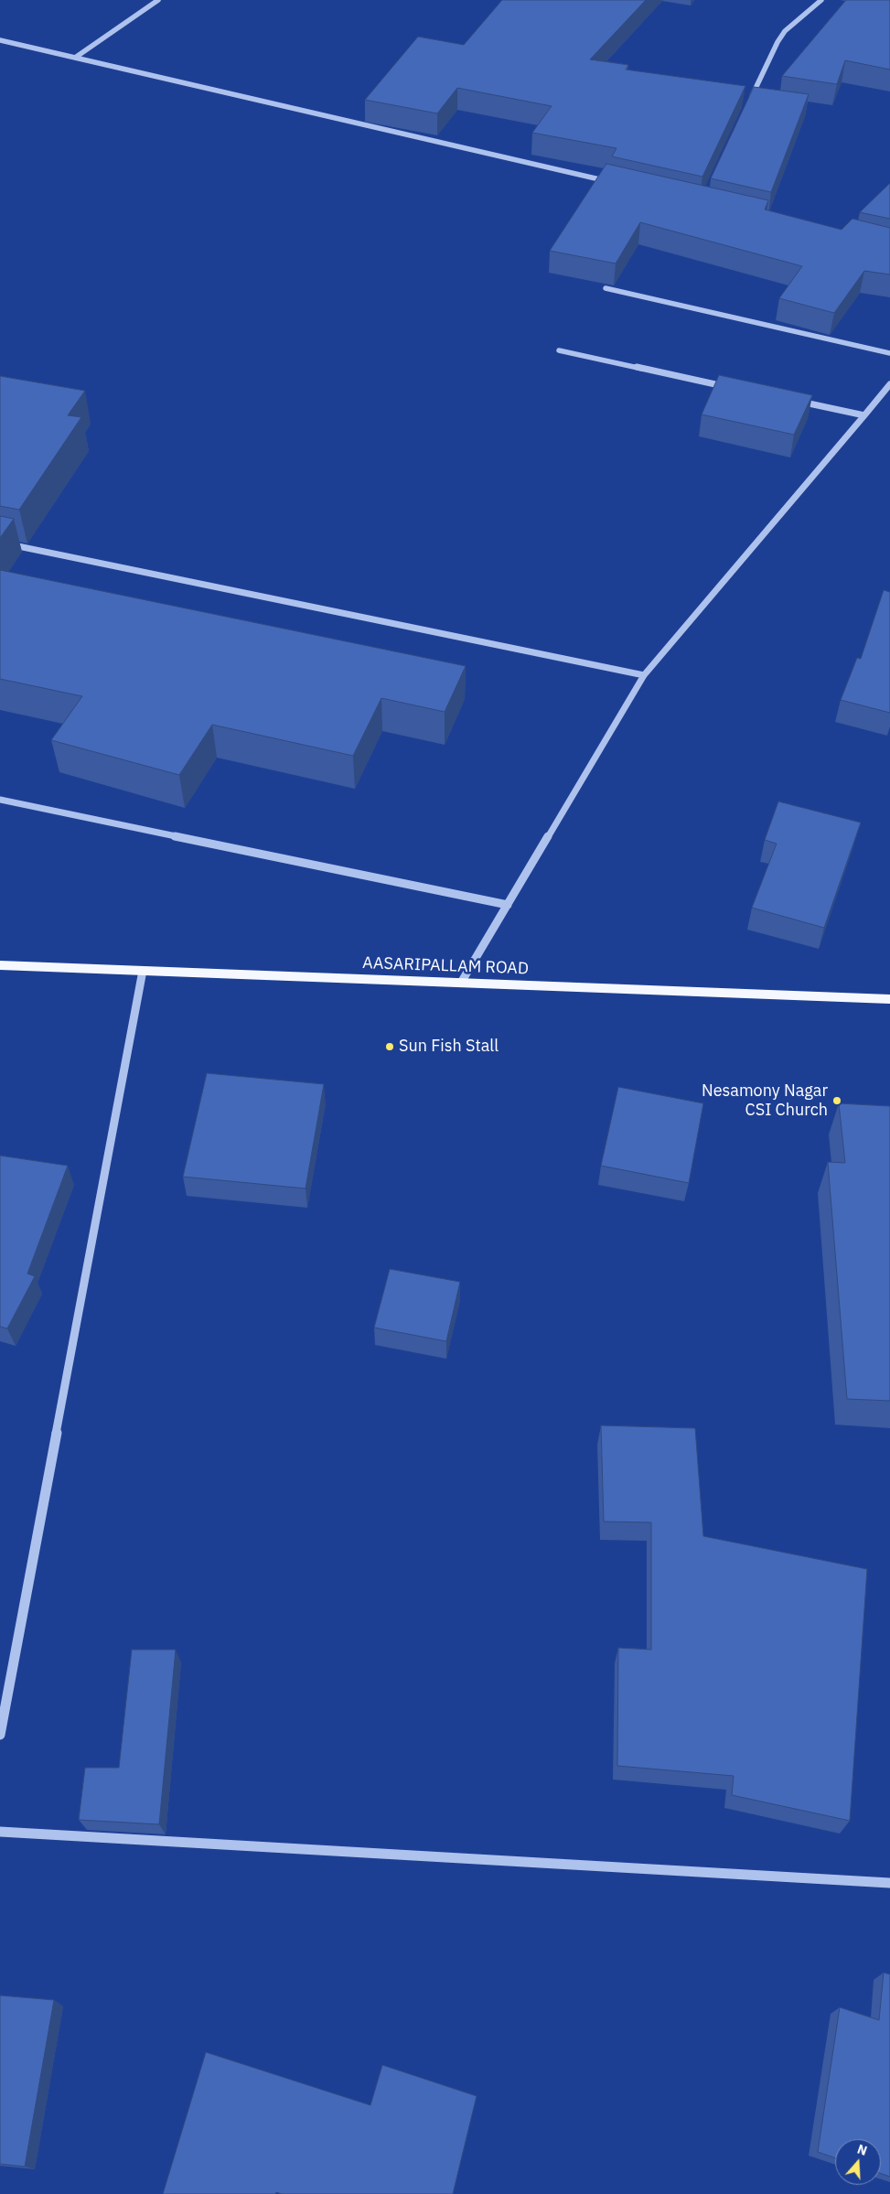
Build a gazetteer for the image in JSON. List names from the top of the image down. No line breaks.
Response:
{"streets":{"main road":["AASARIPALLAM ROAD"]},"places":["Sun Fish Stall","Nesamony Nagar CSI Church"],"north":"top"}
